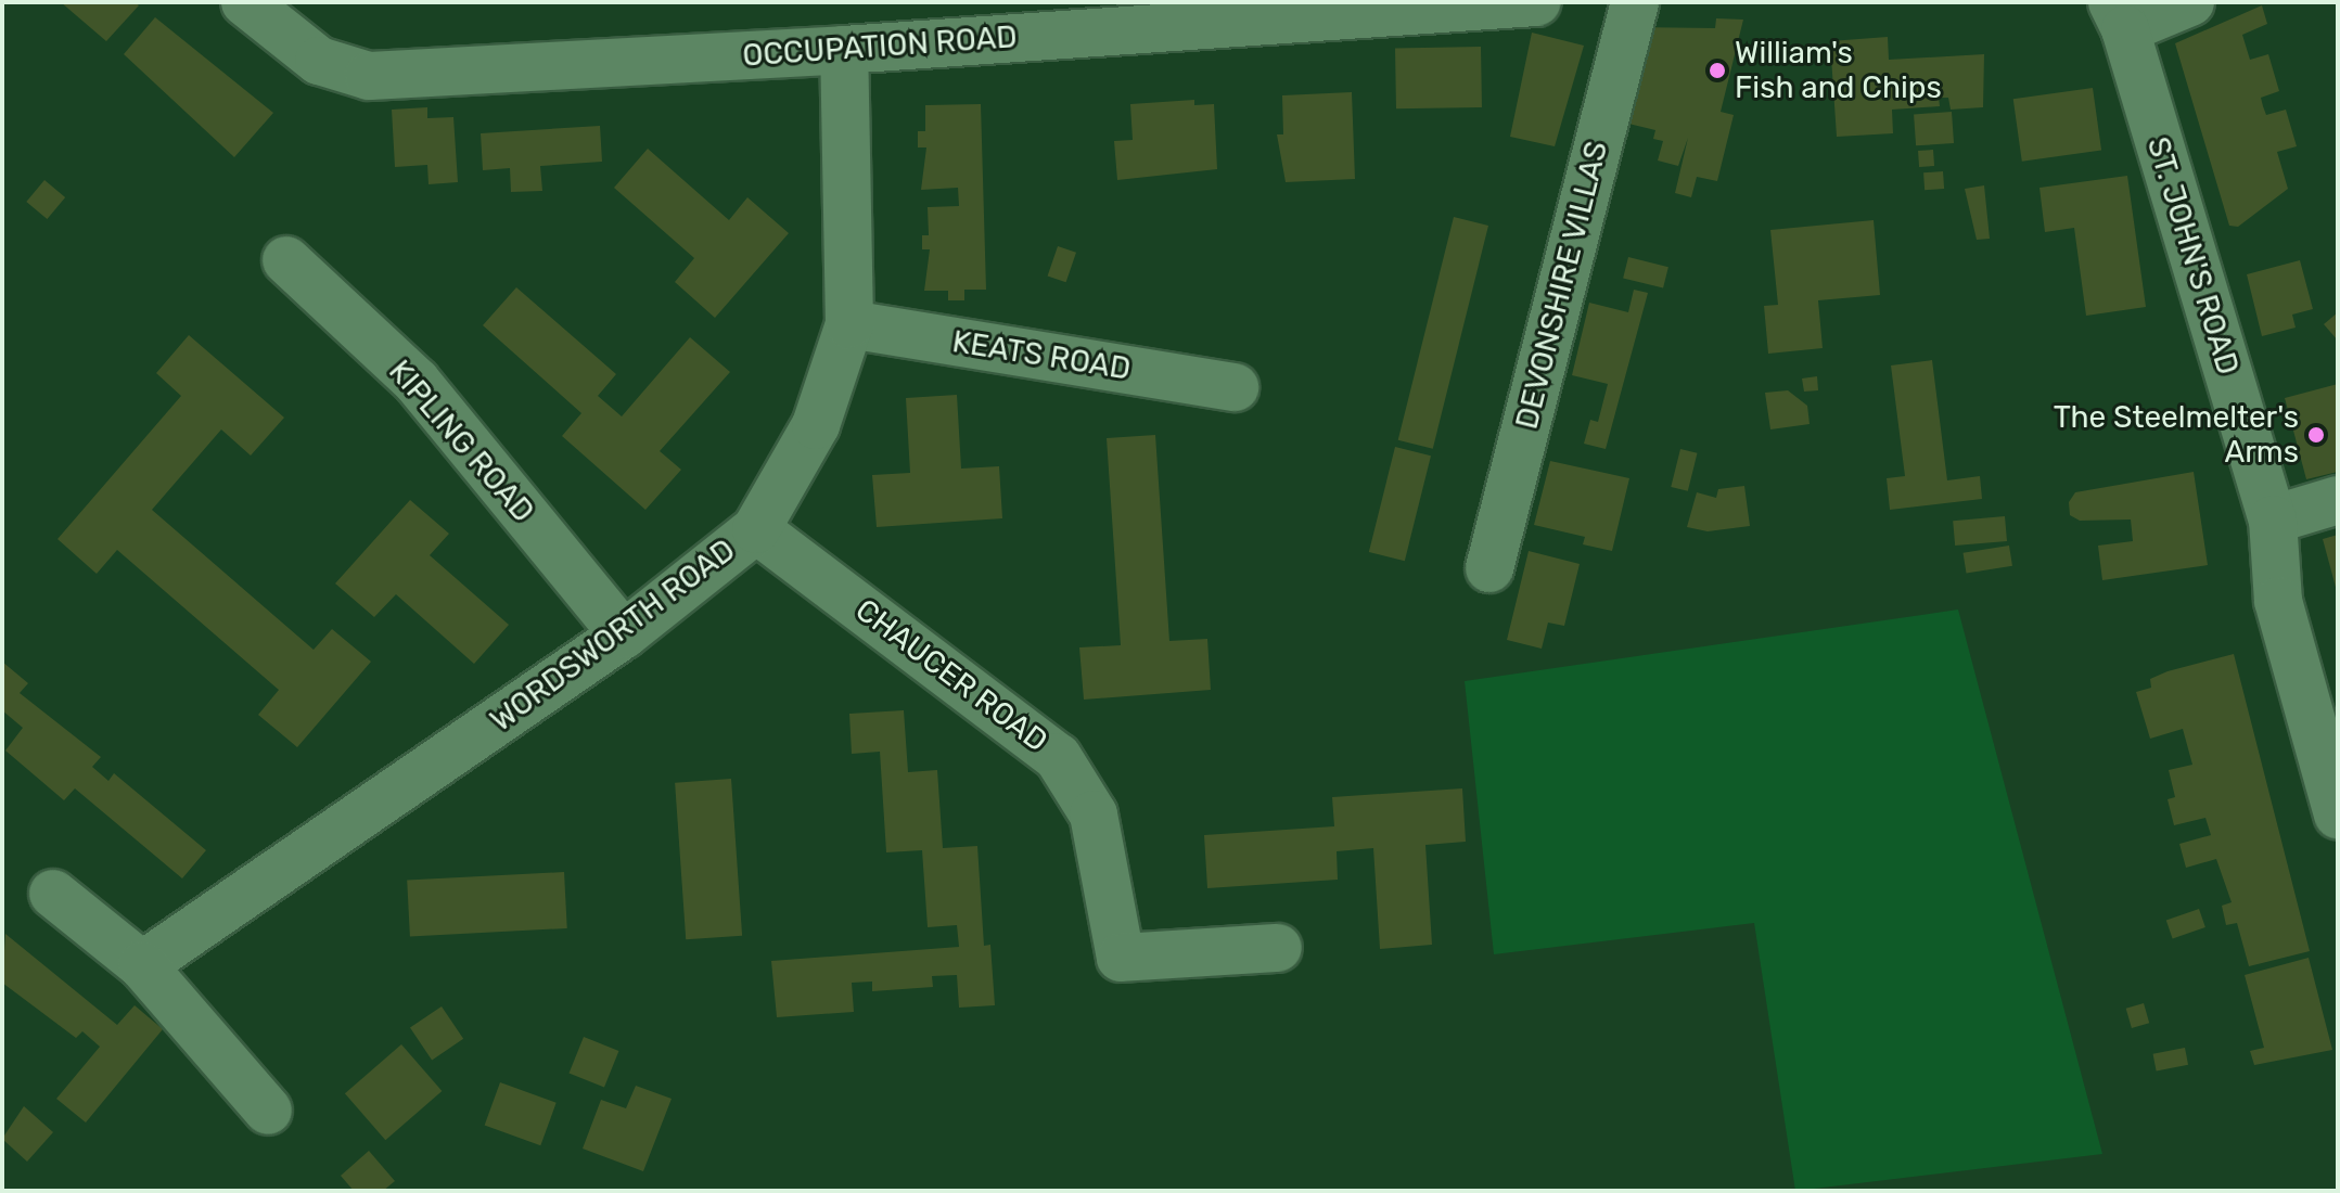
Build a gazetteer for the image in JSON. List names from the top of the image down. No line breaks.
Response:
{"streets":{"street":["OCCUPATION ROAD","ST. JOHN'S ROAD","DEVONSHIRE VILLAS","KEATS ROAD","KIPLING ROAD","WORDSWORTH ROAD","CHAUCER ROAD"]},"crossings":[["OCCUPATION ROAD","WORDSWORTH ROAD"],["KEATS ROAD","WORDSWORTH ROAD"],["KIPLING ROAD","WORDSWORTH ROAD"],["WORDSWORTH ROAD","CHAUCER ROAD"]],"places":["William's Fish and Chips","The Steelmelter's Arms"]}
